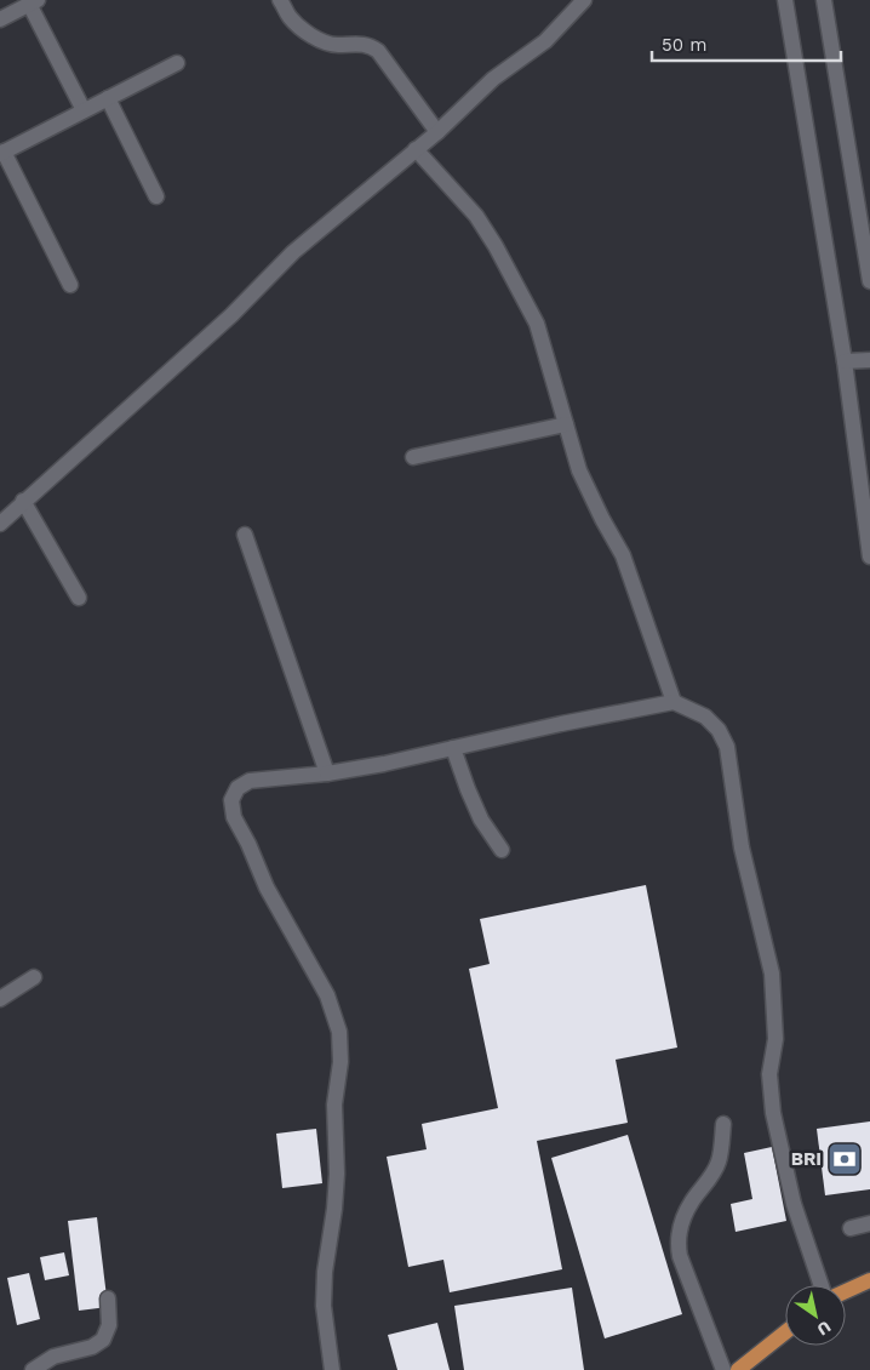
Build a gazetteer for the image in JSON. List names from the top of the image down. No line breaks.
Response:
{"places":{"bank":["BRI"]},"scale_bar":"50 m","north":"bottom right"}
